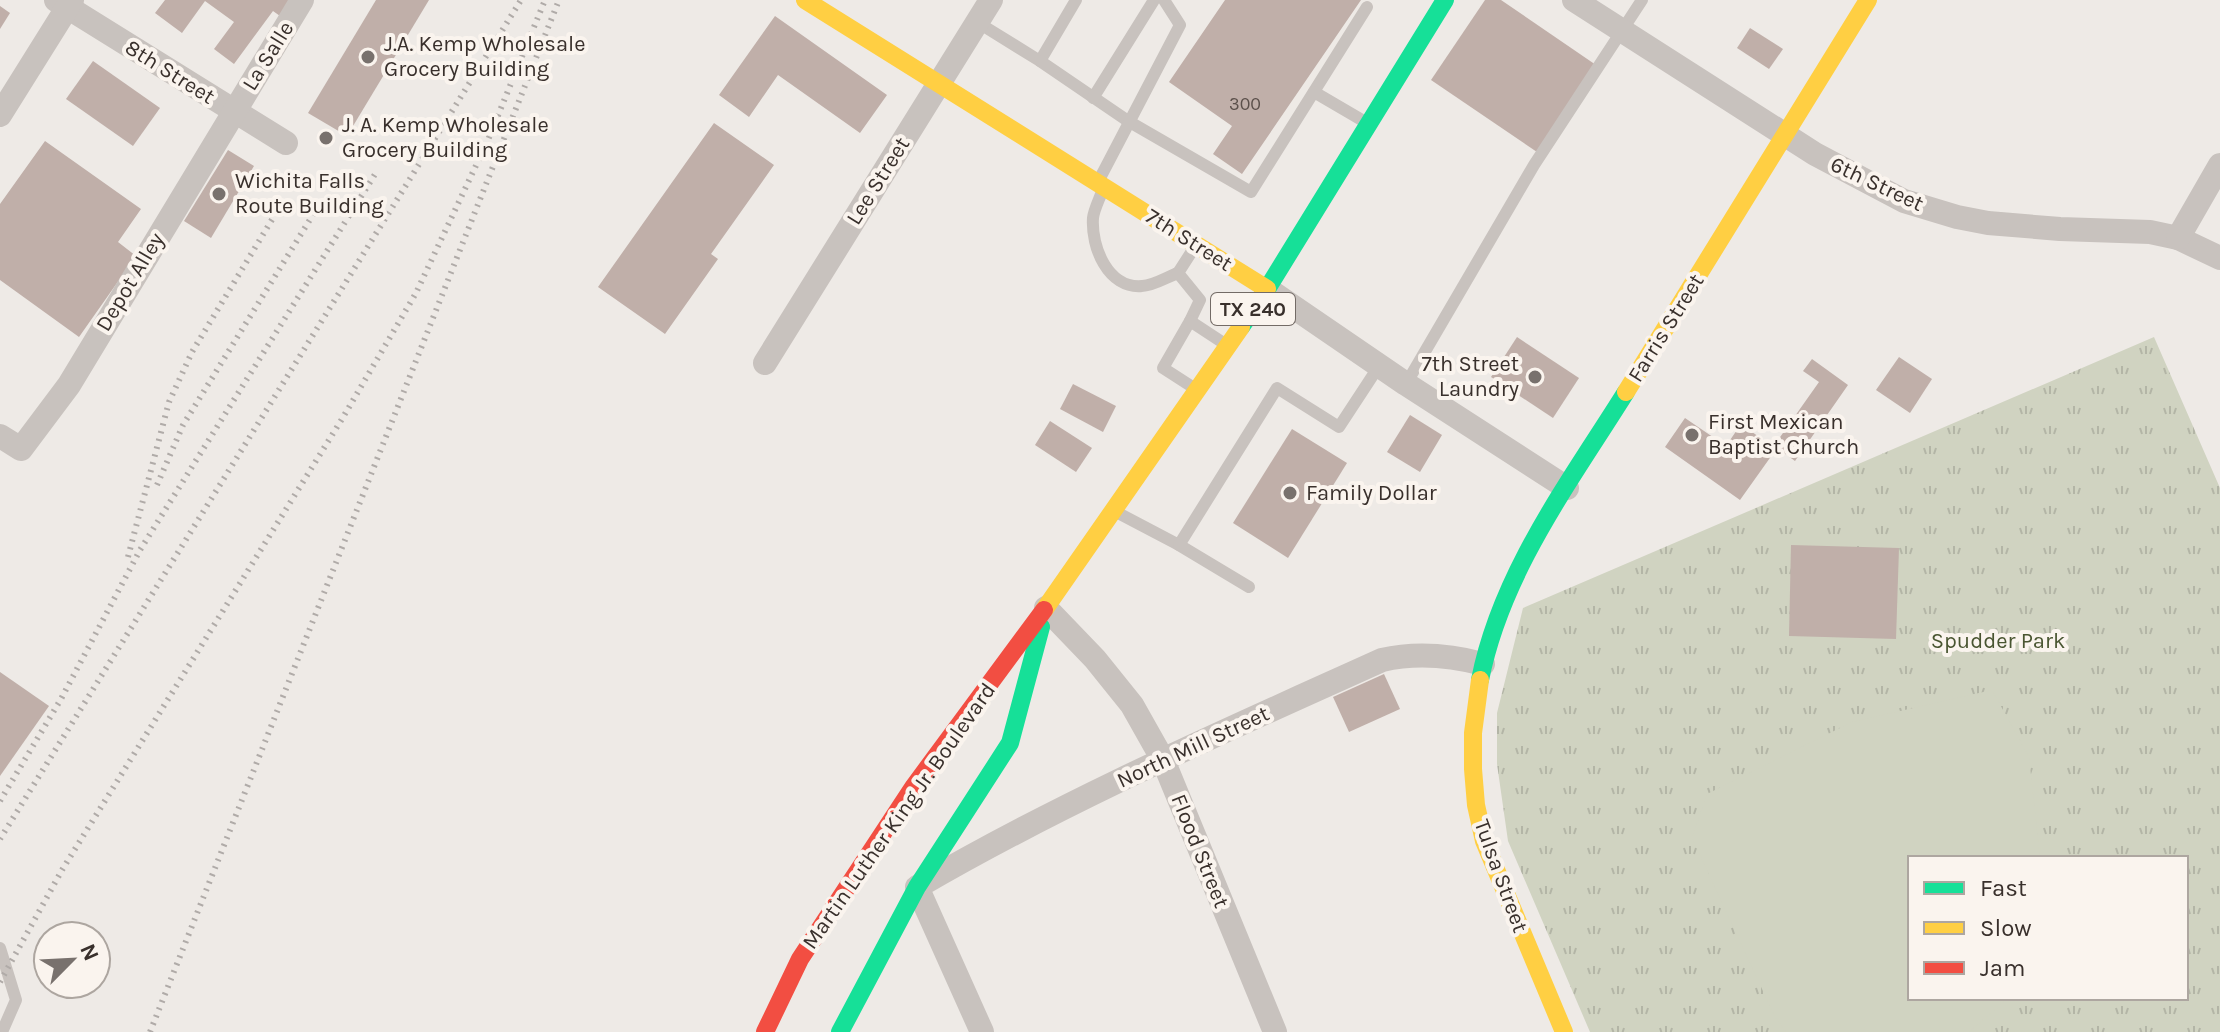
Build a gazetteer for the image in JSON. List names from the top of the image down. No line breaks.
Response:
{"streets":{"main road":["7th Street","TX 240","Farris Street","Martin Luther King Jr. Boulevard","Tulsa Street"],"street":["La Salle","8th Street","Lee Street","6th Street","Depot Alley","North Mill Street","Flood Street"]},"crossings":[["La Salle","8th Street"],["La Salle","Depot Alley"],["8th Street","Depot Alley"],["Lee Street","7th Street"],["6th Street","Farris Street"],["7th Street","Farris Street"],["7th Street","Martin Luther King Jr. Boulevard"],["Farris Street","North Mill Street"],["Farris Street","Tulsa Street"],["North Mill Street","Martin Luther King Jr. Boulevard"],["North Mill Street","Flood Street"],["North Mill Street","Tulsa Street"],["Martin Luther King Jr. Boulevard","Flood Street"]],"parks":["Spudder Park"],"places":["J.A. Kemp Wholesale Grocery Building","J. A. Kemp Wholesale Grocery Building","Wichita Falls Route Building","7th Street Laundry","First Mexican Baptist Church","Family Dollar"],"house_numbers":["300"],"legend":["Fast","Slow","Jam"],"north":"top right"}
